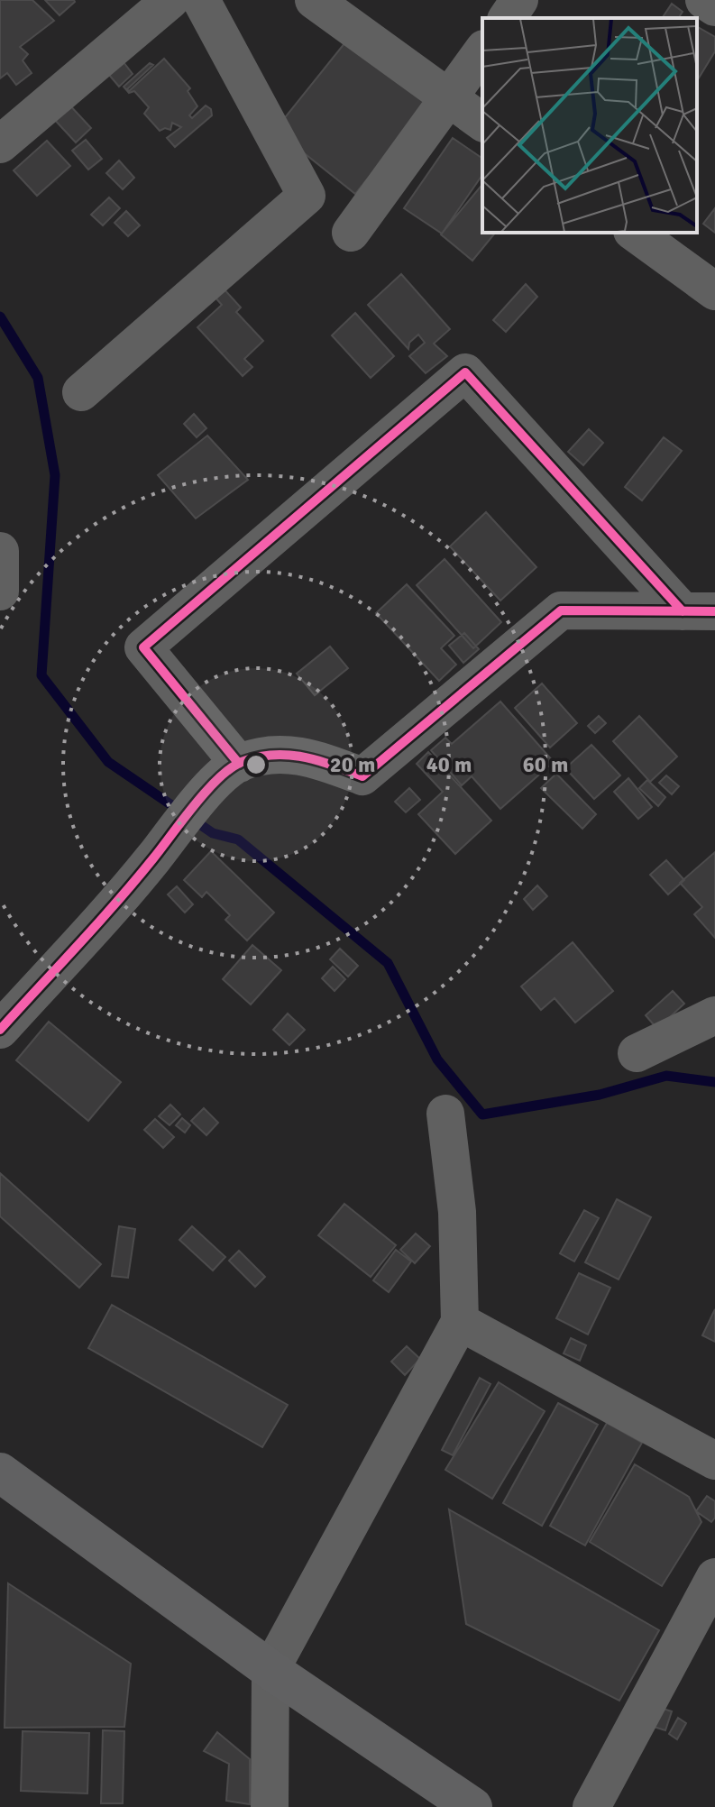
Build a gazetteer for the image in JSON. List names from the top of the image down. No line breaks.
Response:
{"rings":["20 m","40 m","60 m"]}
